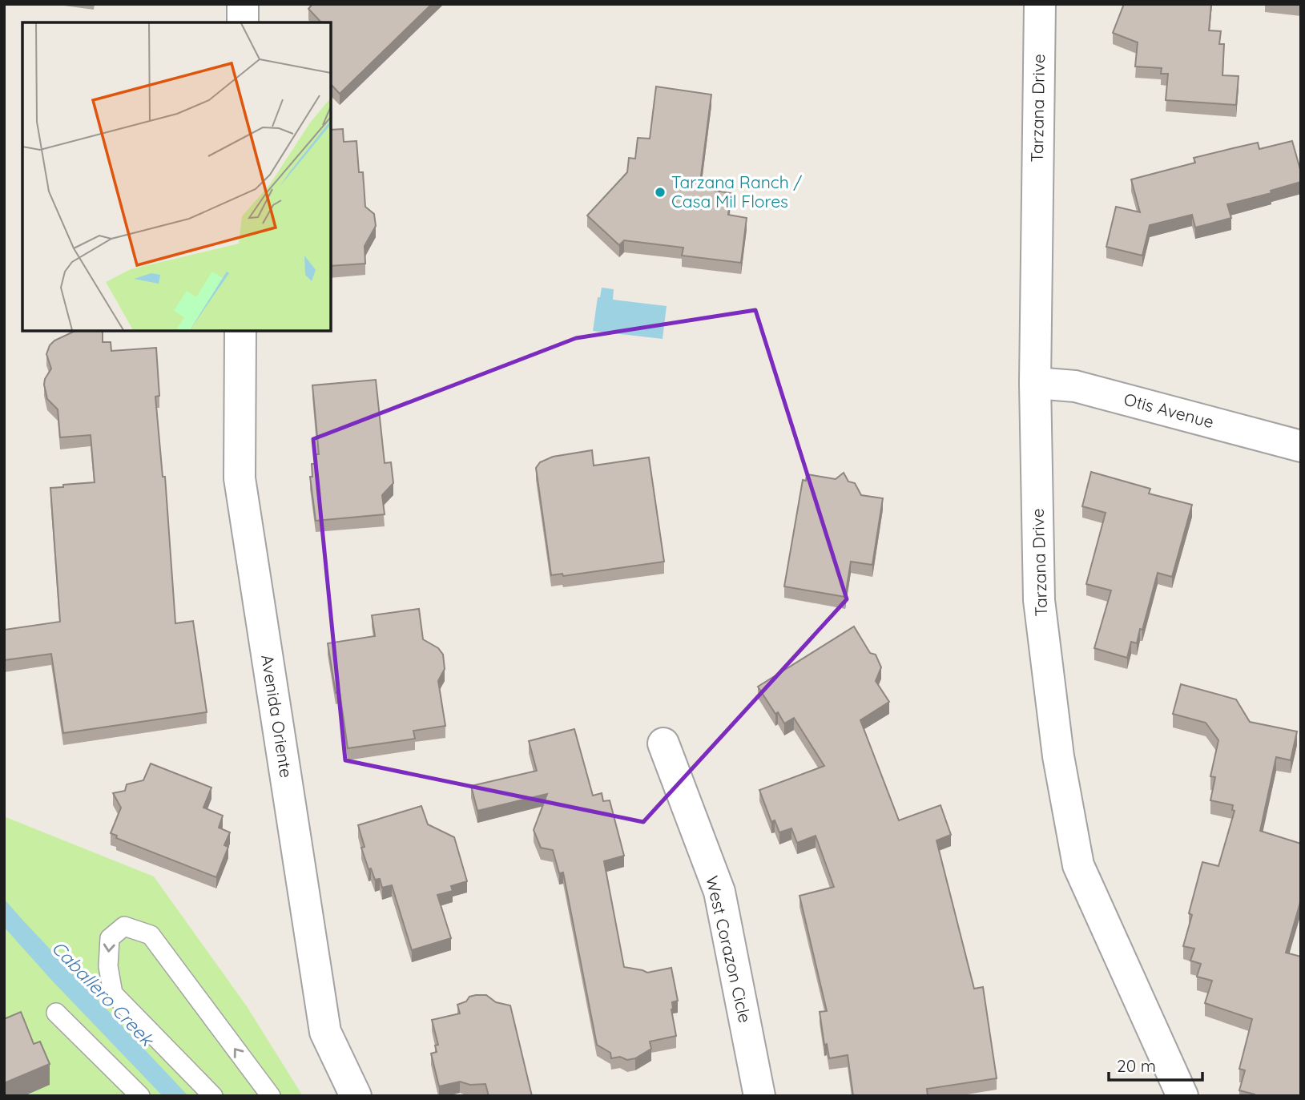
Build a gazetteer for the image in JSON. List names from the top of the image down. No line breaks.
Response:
{"streets":{"street":["Tarzana Drive","Otis Avenue","Avenida Oriente","West Corazon Cicle"]},"crossings":[["Tarzana Drive","Otis Avenue"]],"water":["Caballero Creek"],"places":["Tarzana Ranch / Casa Mil Flores"],"scale_bar":"20 m"}
